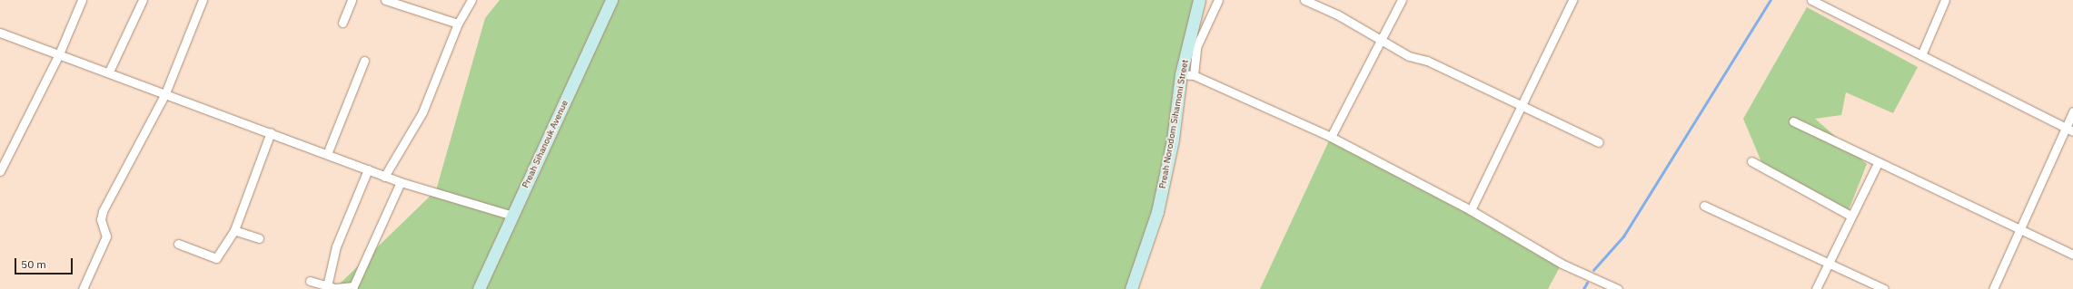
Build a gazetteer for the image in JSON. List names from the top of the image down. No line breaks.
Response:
{"streets":{"street":["Preah Norodom Sihamoni Street","Preah Sihanouk Avenue"]},"scale_bar":"50 m"}
